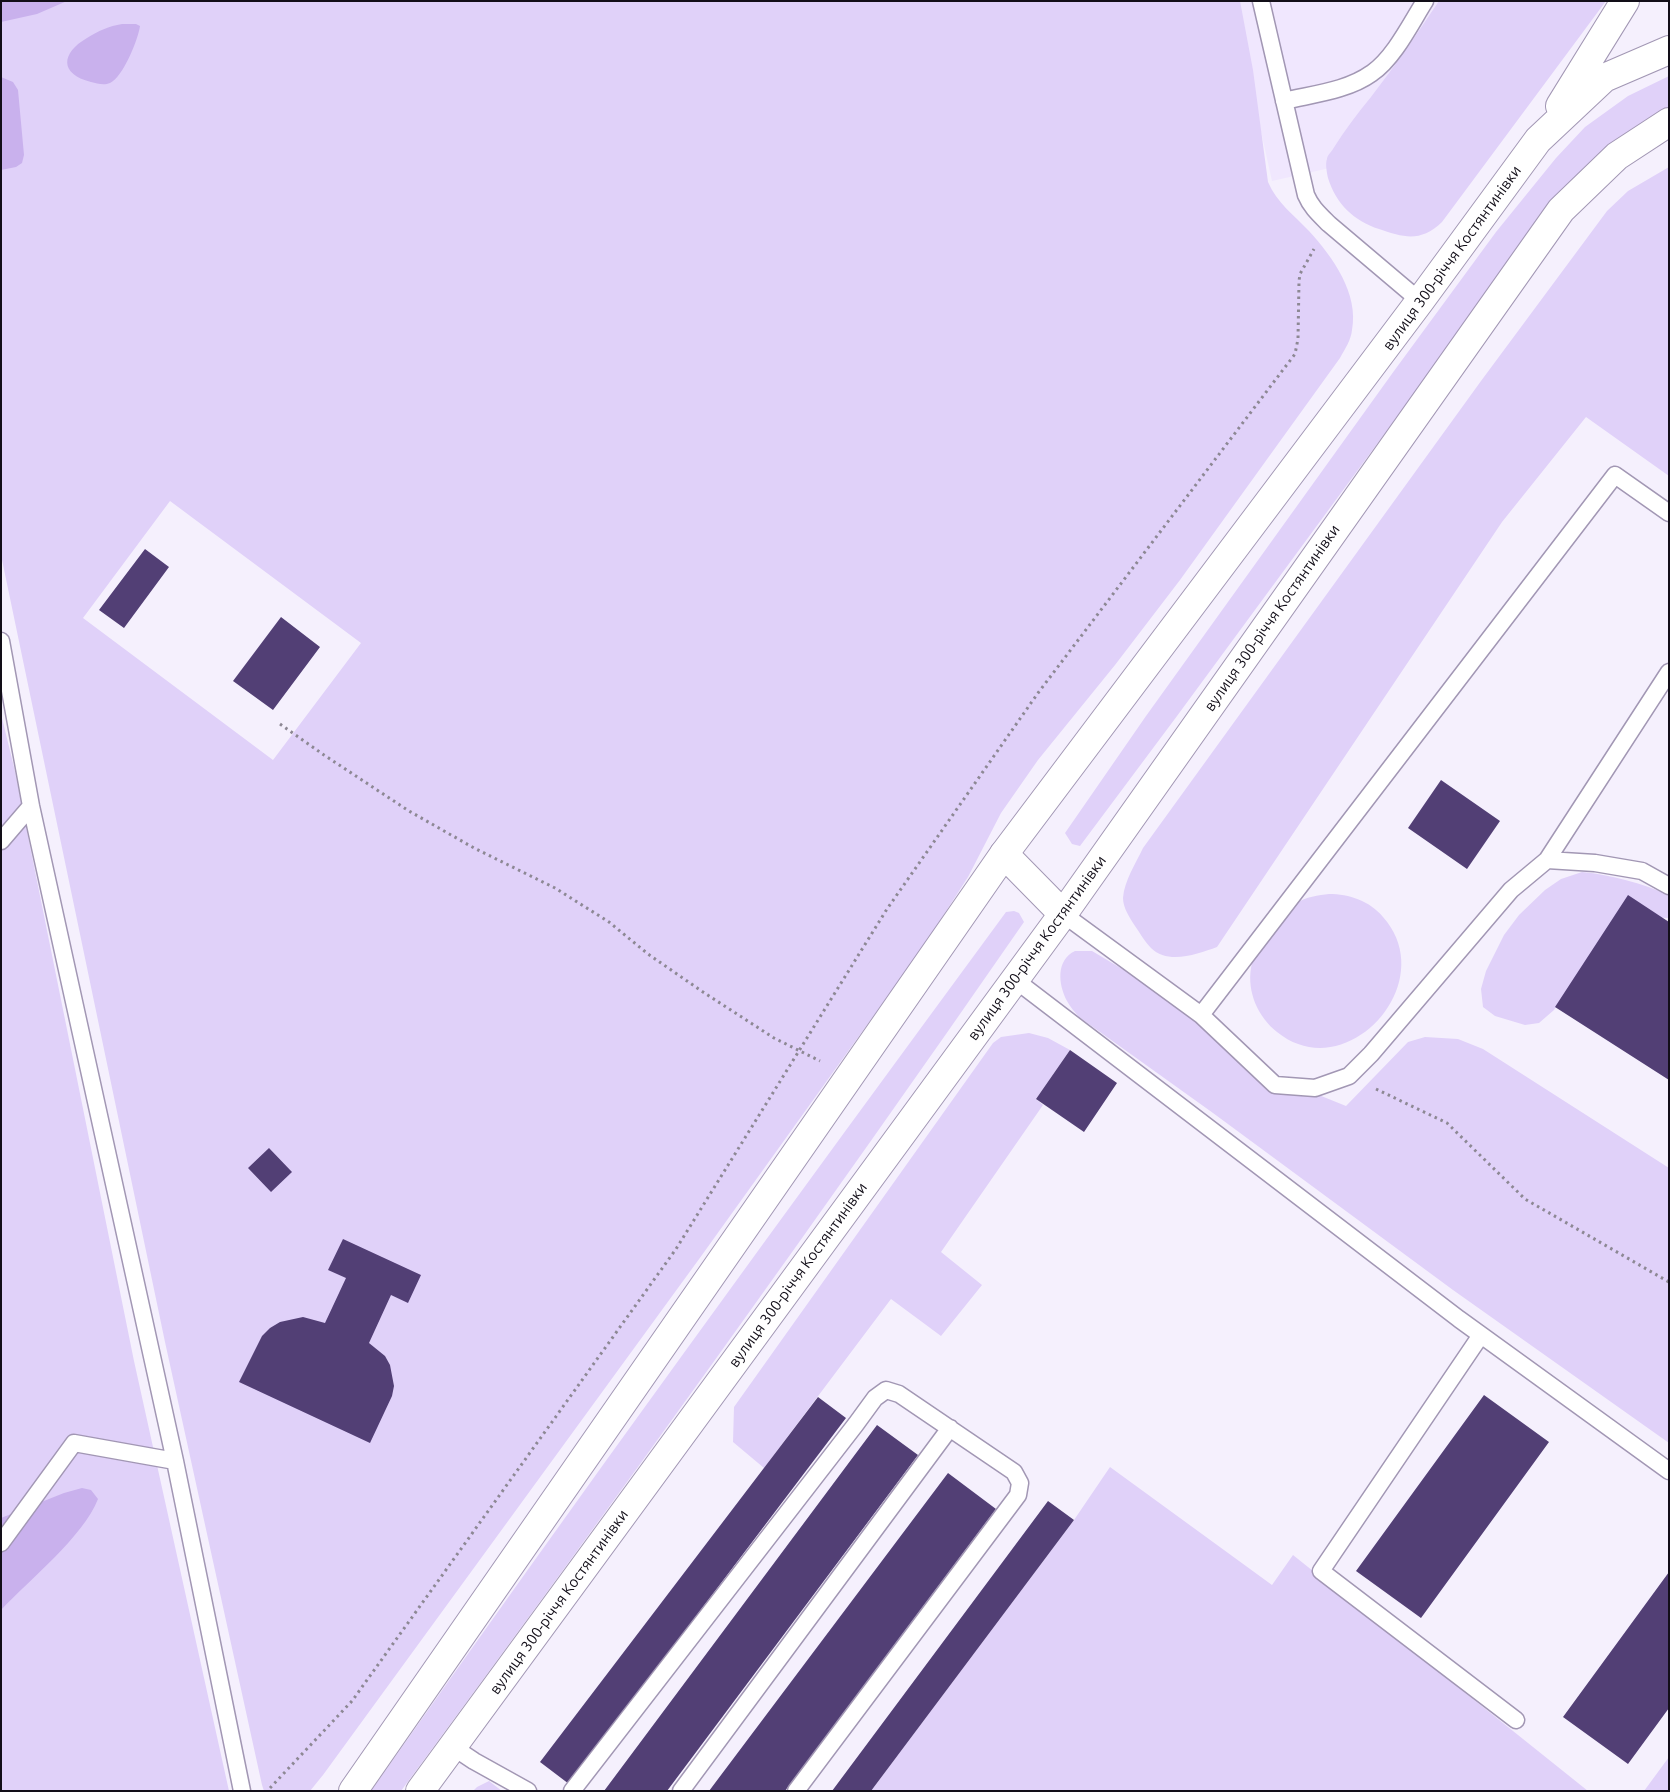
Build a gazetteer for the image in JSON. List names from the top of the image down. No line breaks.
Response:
{"streets":{"street":["вулиця 300-річчя Костянтинівки"]}}
